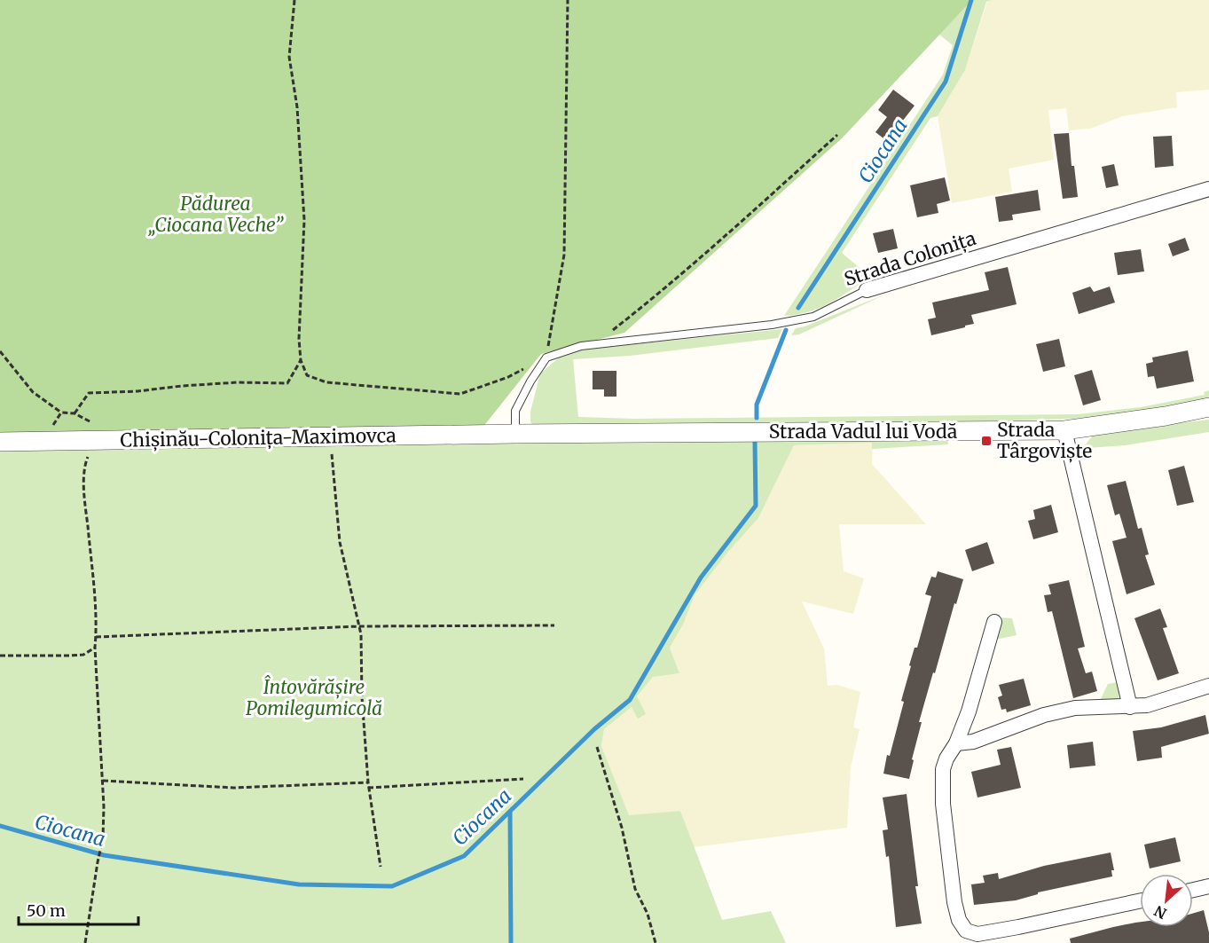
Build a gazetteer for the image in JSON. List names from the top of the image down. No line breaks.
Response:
{"streets":{"street":["Strada Colonița","Strada Vadul lui Vodă","Chișinău-Colonița-Maximovca"]},"crossings":[["Strada Vadul lui Vodă","Chișinău-Colonița-Maximovca"]],"water":["Ciocana"],"parks":["Pădurea „Ciocana Veche”","Întovărășire Pomilegumicolă"],"places":{"transit":["Strada Târgoviște"]},"scale_bar":"50 m","north":"bottom left"}
